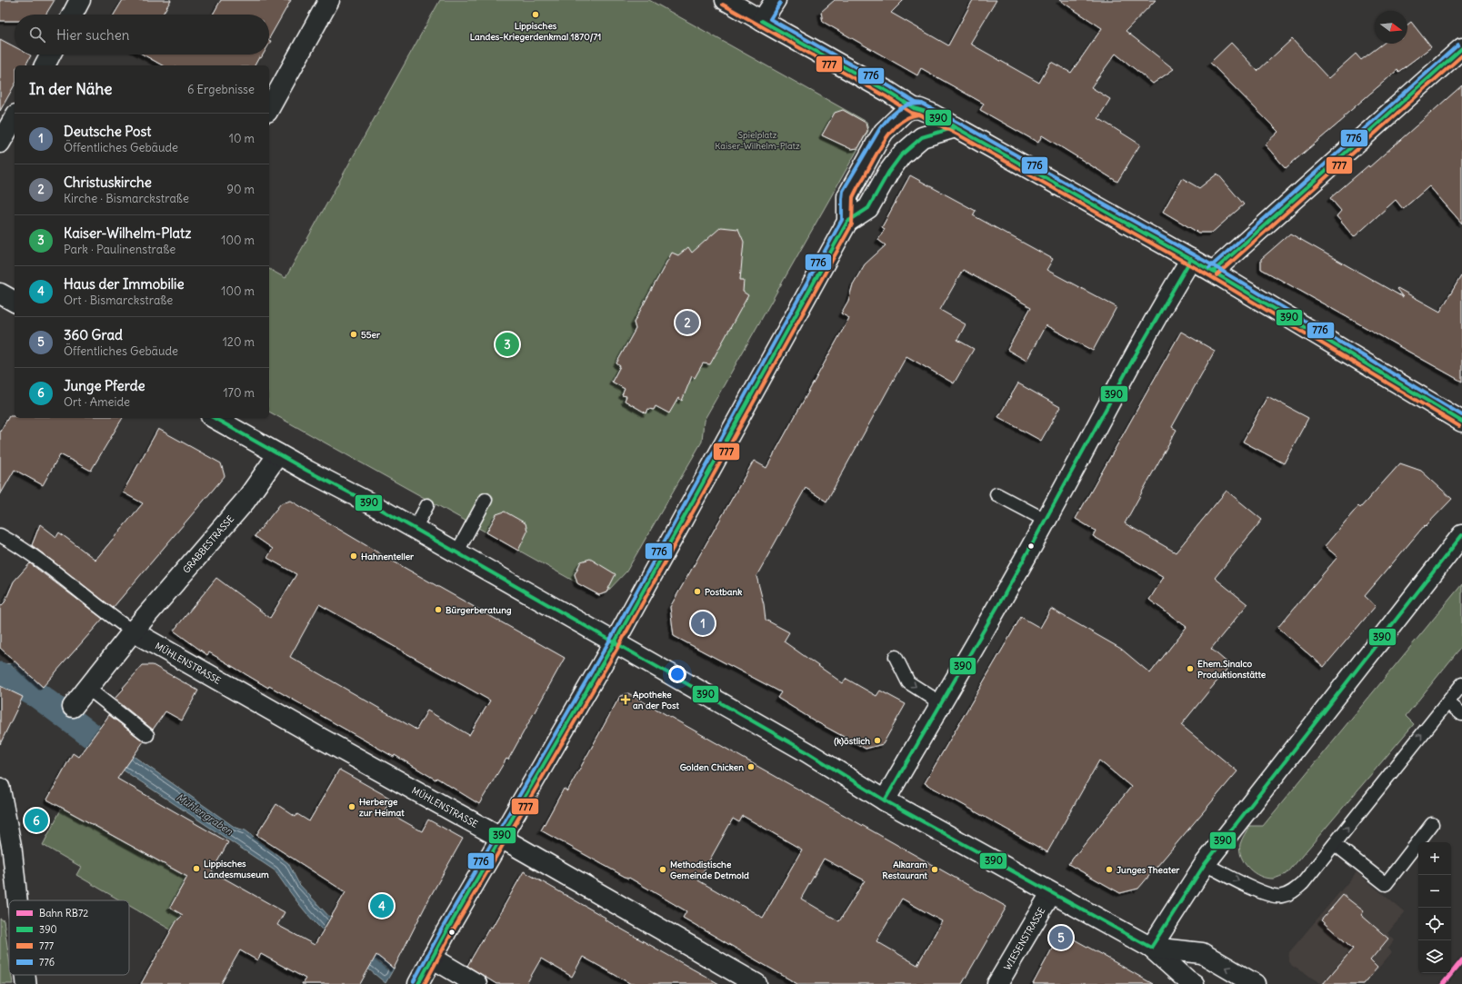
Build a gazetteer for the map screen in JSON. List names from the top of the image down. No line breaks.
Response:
{"streets":{"street":["GRABBESTRASSE","MÜHLENSTRASSE","WIESENSTRASSE"]},"crossings":[["GRABBESTRASSE","MÜHLENSTRASSE"]],"water":["Mühlengraben"],"parks":["Spielplatz Kaiser-Wilhelm-Platz"],"places":{"other":["Lippisches Landes-Kriegerdenkmal 1870/71","55er","Hahnenteller","Postbank","Bürgerberatung","Ehem.Sinalco Produktionstätte","(k)östlich","Golden Chicken","Herberge zur Heimat","Lippisches Landesmuseum","Methodistische Gemeinde Detmold","Alkaram Restaurant","Junges Theater"],"health":["Apotheke an der Post"]},"lines":["transit line 776","transit line 777","transit line 390","rail line RB72"],"legend":["Bahn RB72","390","777","776"],"north":"right","page":{"search":"Hier suchen","heading":["In der Nähe","6 Ergebnisse"],"list":[{"mark":"1","name":"Deutsche Post","note":"Öffentliches Gebäude","value":"10 m"},{"mark":"2","name":"Christuskirche","note":"Kirche · Bismarckstraße","value":"90 m"},{"mark":"3","name":"Kaiser-Wilhelm-Platz","note":"Park · Paulinenstraße","value":"100 m"},{"mark":"4","name":"Haus der Immobilie","note":"Ort · Bismarckstraße","value":"100 m"},{"mark":"5","name":"360 Grad","note":"Öffentliches Gebäude","value":"120 m"},{"mark":"6","name":"Junge Pferde","note":"Ort · Ameide","value":"170 m"}],"pins":["2","3","1","6","4","5"],"map_buttons":["+","−"]}}
